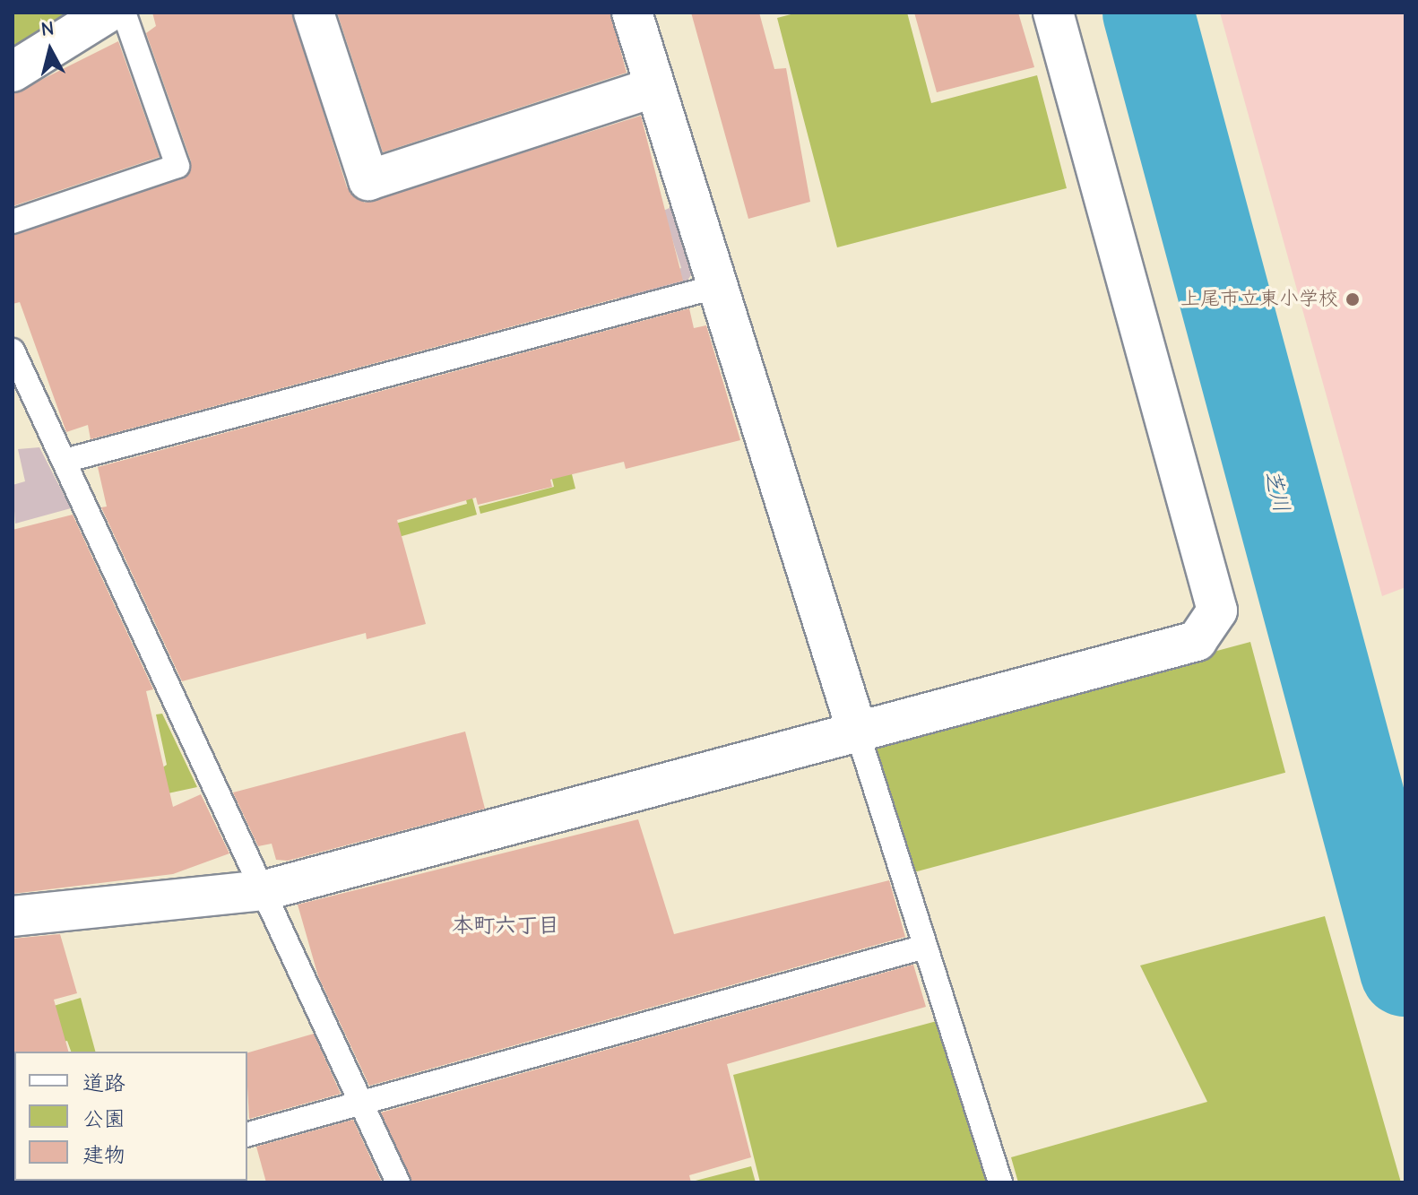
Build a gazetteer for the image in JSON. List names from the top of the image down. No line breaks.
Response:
{"districts":["本町六丁目"],"water":["芝川"],"places":["上尾市立東小学校"],"legend":["道路","公園","建物"],"north":"top"}
